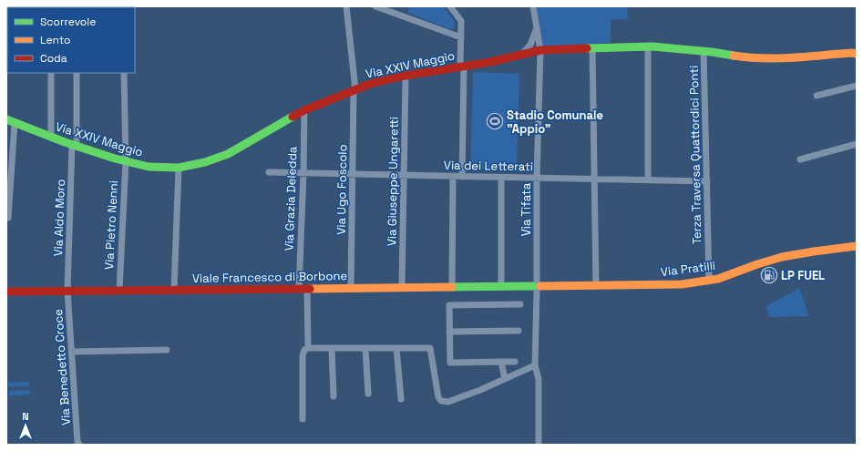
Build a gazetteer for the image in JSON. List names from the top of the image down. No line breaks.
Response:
{"streets":{"street":["Via XXIV Maggio","Terza Traversa Quattordici Ponti","Via dei Letterati","Via Giuseppe Ungaretti","Via Ugo Foscolo","Via Grazia Deledda","Via Tifata","Via Aldo Moro","Via Pietro Nenni","Via Pratilli","Viale Francesco di Borbone","Via Benedetto Croce"]},"crossings":[["Via XXIV Maggio","Terza Traversa Quattordici Ponti"],["Via XXIV Maggio","Via Giuseppe Ungaretti"],["Via XXIV Maggio","Via Ugo Foscolo"],["Via XXIV Maggio","Via Grazia Deledda"],["Via XXIV Maggio","Via Tifata"],["Via XXIV Maggio","Via Aldo Moro"],["Via XXIV Maggio","Via Pietro Nenni"],["Terza Traversa Quattordici Ponti","Via dei Letterati"],["Terza Traversa Quattordici Ponti","Via Pratilli"],["Via dei Letterati","Via Giuseppe Ungaretti"],["Via dei Letterati","Via Ugo Foscolo"],["Via dei Letterati","Via Grazia Deledda"],["Via dei Letterati","Via Tifata"],["Via Giuseppe Ungaretti","Viale Francesco di Borbone"],["Via Ugo Foscolo","Viale Francesco di Borbone"],["Via Grazia Deledda","Viale Francesco di Borbone"],["Via Tifata","Via Pratilli"],["Via Tifata","Viale Francesco di Borbone"],["Via Aldo Moro","Viale Francesco di Borbone"],["Via Aldo Moro","Via Benedetto Croce"],["Via Pietro Nenni","Viale Francesco di Borbone"],["Via Pratilli","Viale Francesco di Borbone"],["Viale Francesco di Borbone","Via Benedetto Croce"]],"places":{"sports":["Stadio Comunale \"Appio\""],"fuel station":["LP FUEL"]},"legend":["Scorrevole","Lento","Coda"],"north":"top"}
